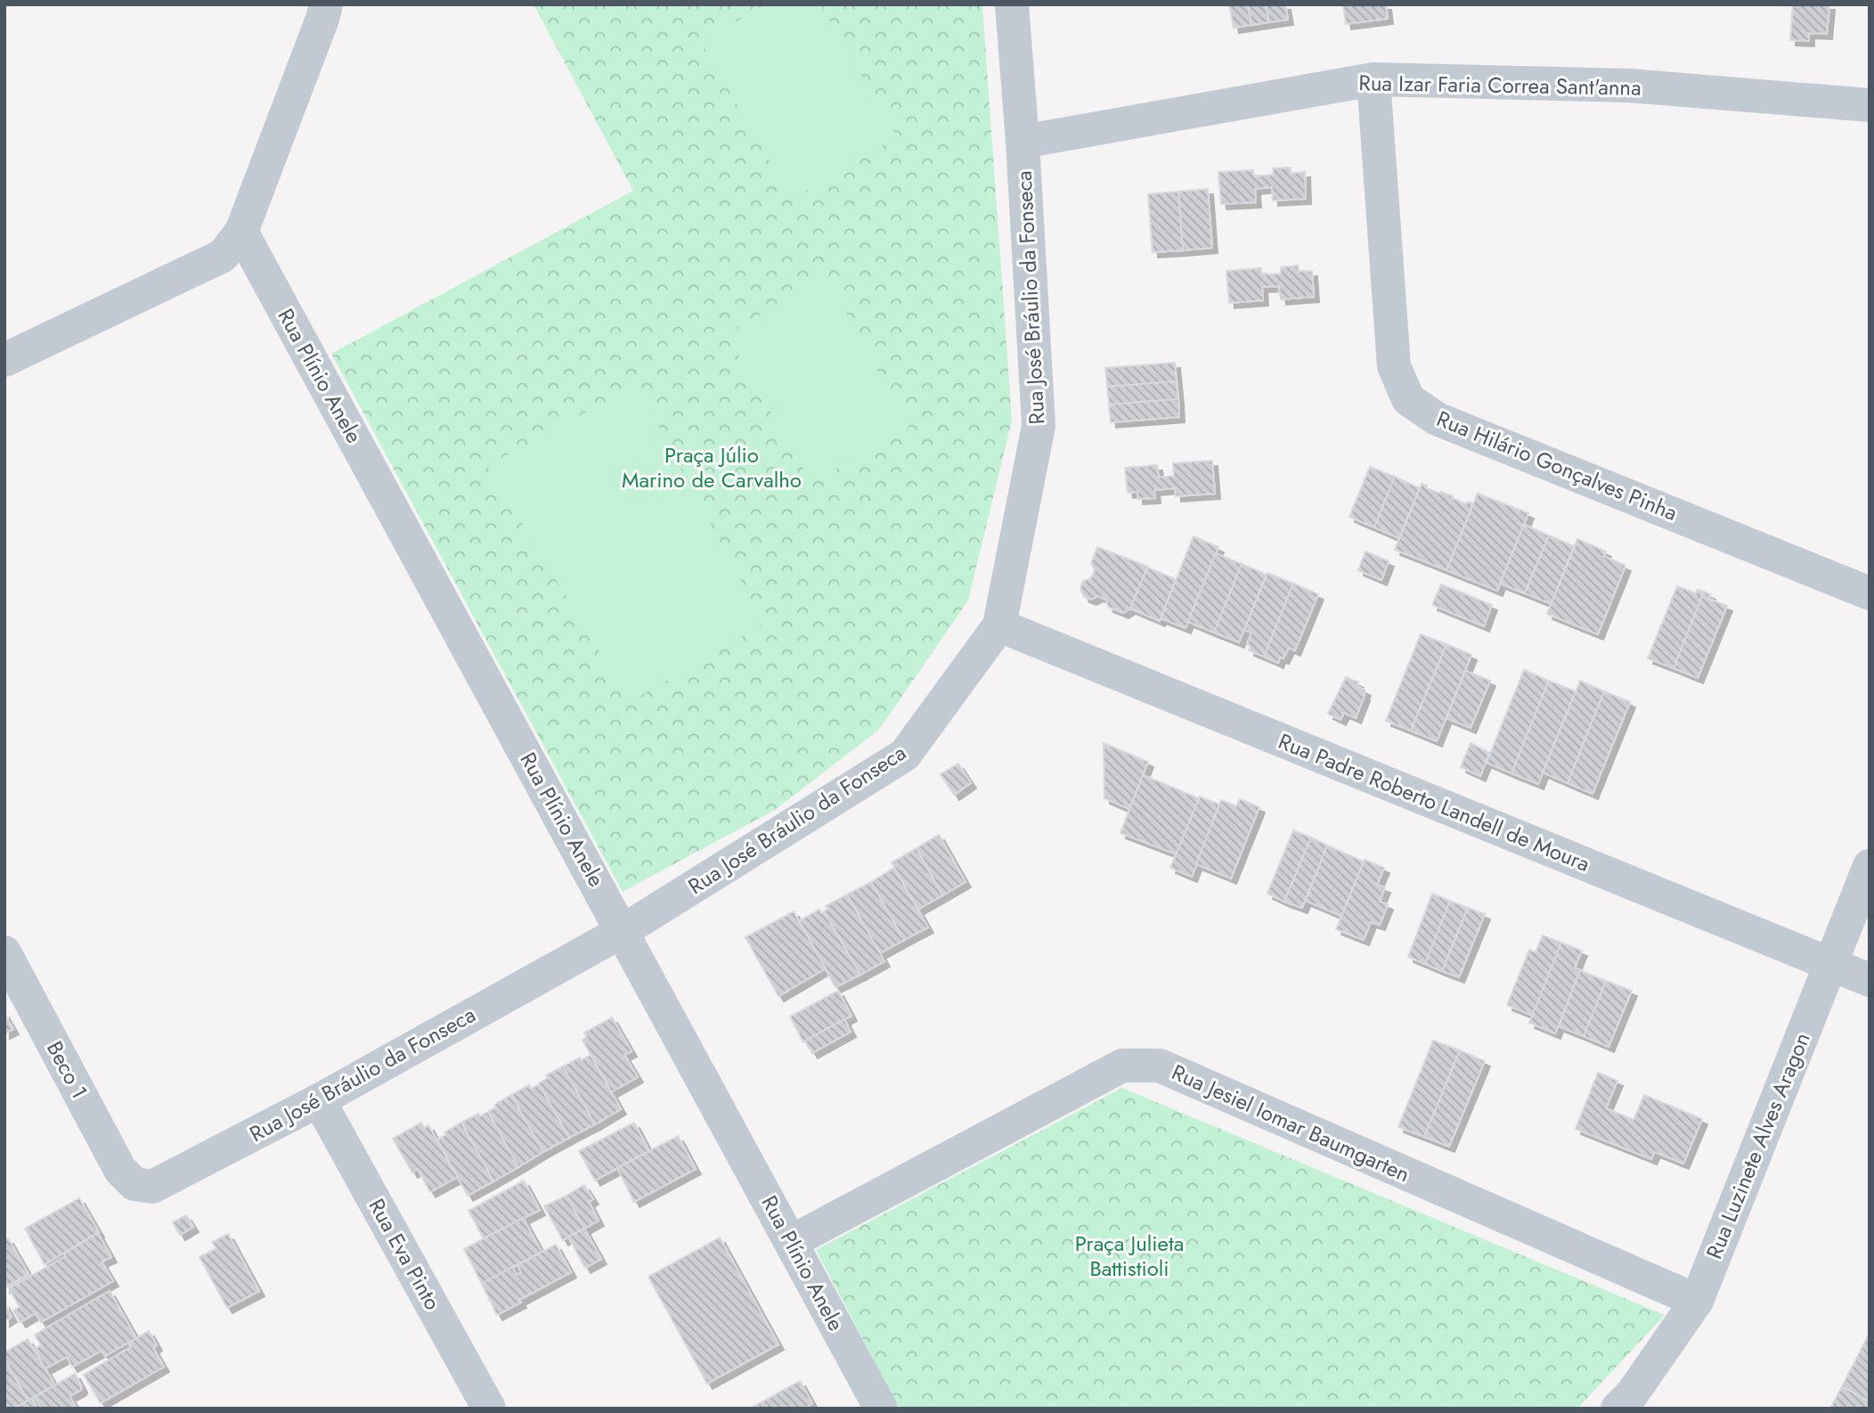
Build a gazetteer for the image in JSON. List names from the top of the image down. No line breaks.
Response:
{"streets":{"street":["Rua Izar Faria Correa Sant'anna","Rua José Bráulio da Fonseca","Rua Plínio Anele","Rua Hilário Gonçalves Pinha","Rua Padre Roberto Landell de Moura","Beco 1","Rua Jesiel Iomar Baumgarten","Rua Luzinete Alves Aragon","Rua Eva Pinto"]},"crossings":[["Rua Izar Faria Correa Sant'anna","Rua José Bráulio da Fonseca"],["Rua Izar Faria Correa Sant'anna","Rua Hilário Gonçalves Pinha"],["Rua José Bráulio da Fonseca","Rua Plínio Anele"],["Rua José Bráulio da Fonseca","Rua Padre Roberto Landell de Moura"],["Rua José Bráulio da Fonseca","Beco 1"],["Rua José Bráulio da Fonseca","Rua Eva Pinto"],["Rua Plínio Anele","Rua Jesiel Iomar Baumgarten"],["Rua Padre Roberto Landell de Moura","Rua Luzinete Alves Aragon"],["Rua Jesiel Iomar Baumgarten","Rua Luzinete Alves Aragon"]],"parks":["Praça Júlio Marino de Carvalho","Praça Julieta Battistioli"]}
